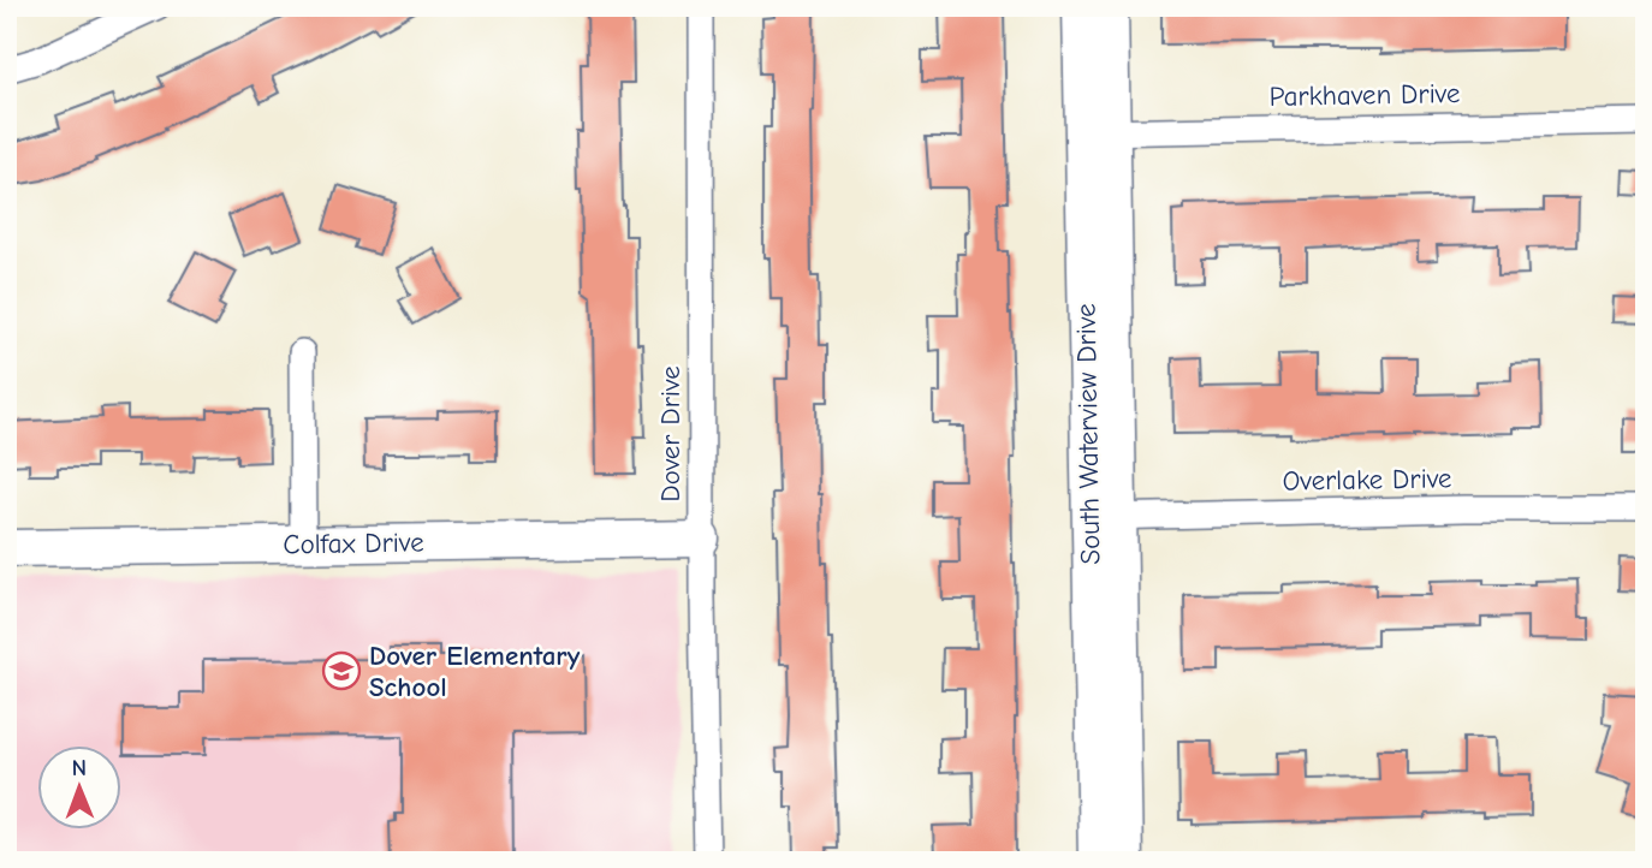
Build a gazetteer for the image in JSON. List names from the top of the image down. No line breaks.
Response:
{"streets":{"street":["Parkhaven Drive","Dover Drive","South Waterview Drive","Overlake Drive","Colfax Drive"]},"crossings":[["Parkhaven Drive","South Waterview Drive"],["Dover Drive","Colfax Drive"],["South Waterview Drive","Overlake Drive"]],"places":{"school or university":["Dover Elementary School"]},"north":"top"}
